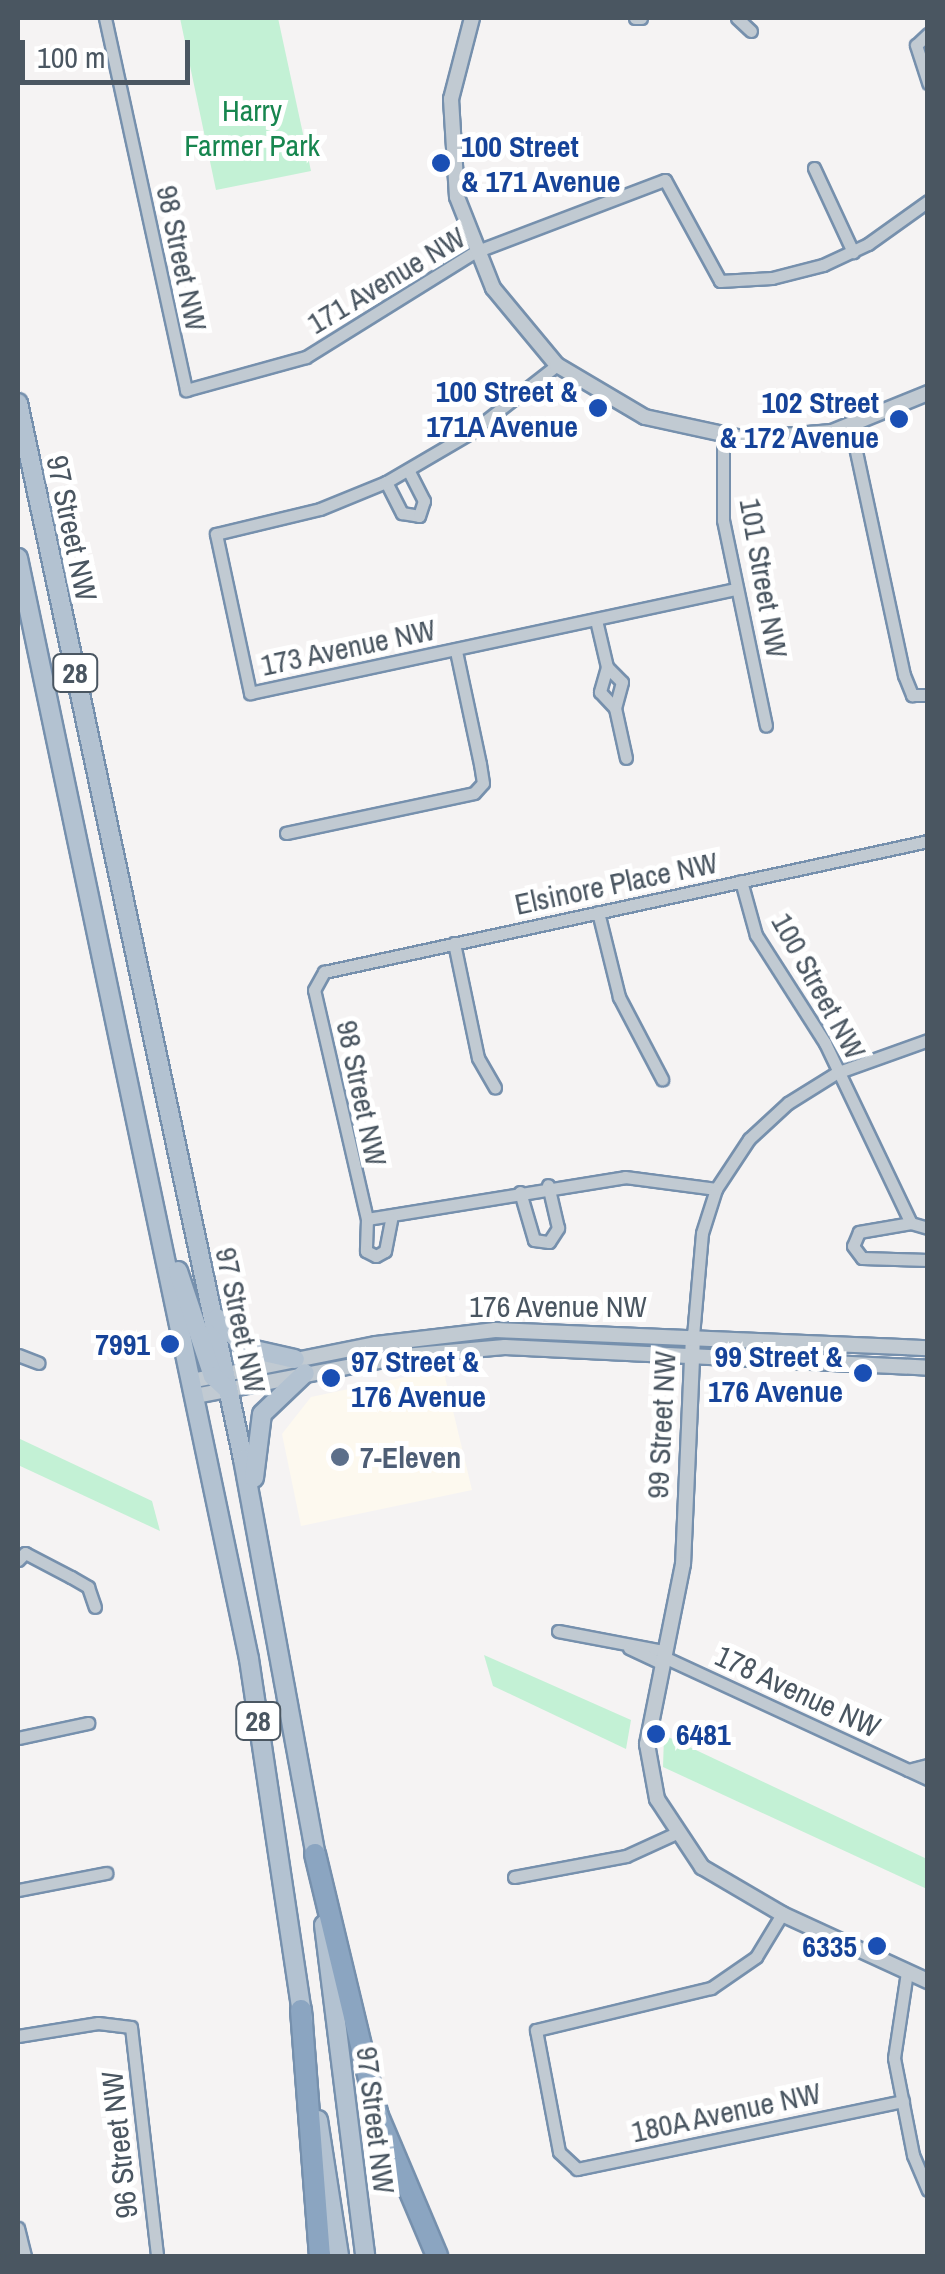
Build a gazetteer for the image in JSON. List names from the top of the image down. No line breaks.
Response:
{"streets":{"main road":["97 Street NW","28"],"street":["98 Street NW","171 Avenue NW","101 Street NW","173 Avenue NW","Elsinore Place NW","100 Street NW","176 Avenue NW","99 Street NW","178 Avenue NW","180A Avenue NW","96 Street NW"]},"crossings":[["98 Street NW","171 Avenue NW"],["98 Street NW","Elsinore Place NW"],["97 Street NW","176 Avenue NW"],["101 Street NW","173 Avenue NW"],["Elsinore Place NW","100 Street NW"],["100 Street NW","99 Street NW"],["176 Avenue NW","99 Street NW"],["99 Street NW","178 Avenue NW"],["99 Street NW","180A Avenue NW"]],"parks":["Harry Farmer Park"],"places":["100 Street & 171 Avenue","100 Street & 171A Avenue","102 Street & 172 Avenue","7991","99 Street & 176 Avenue","97 Street & 176 Avenue","7-Eleven","6481","6335"],"scale_bar":"100 m"}
